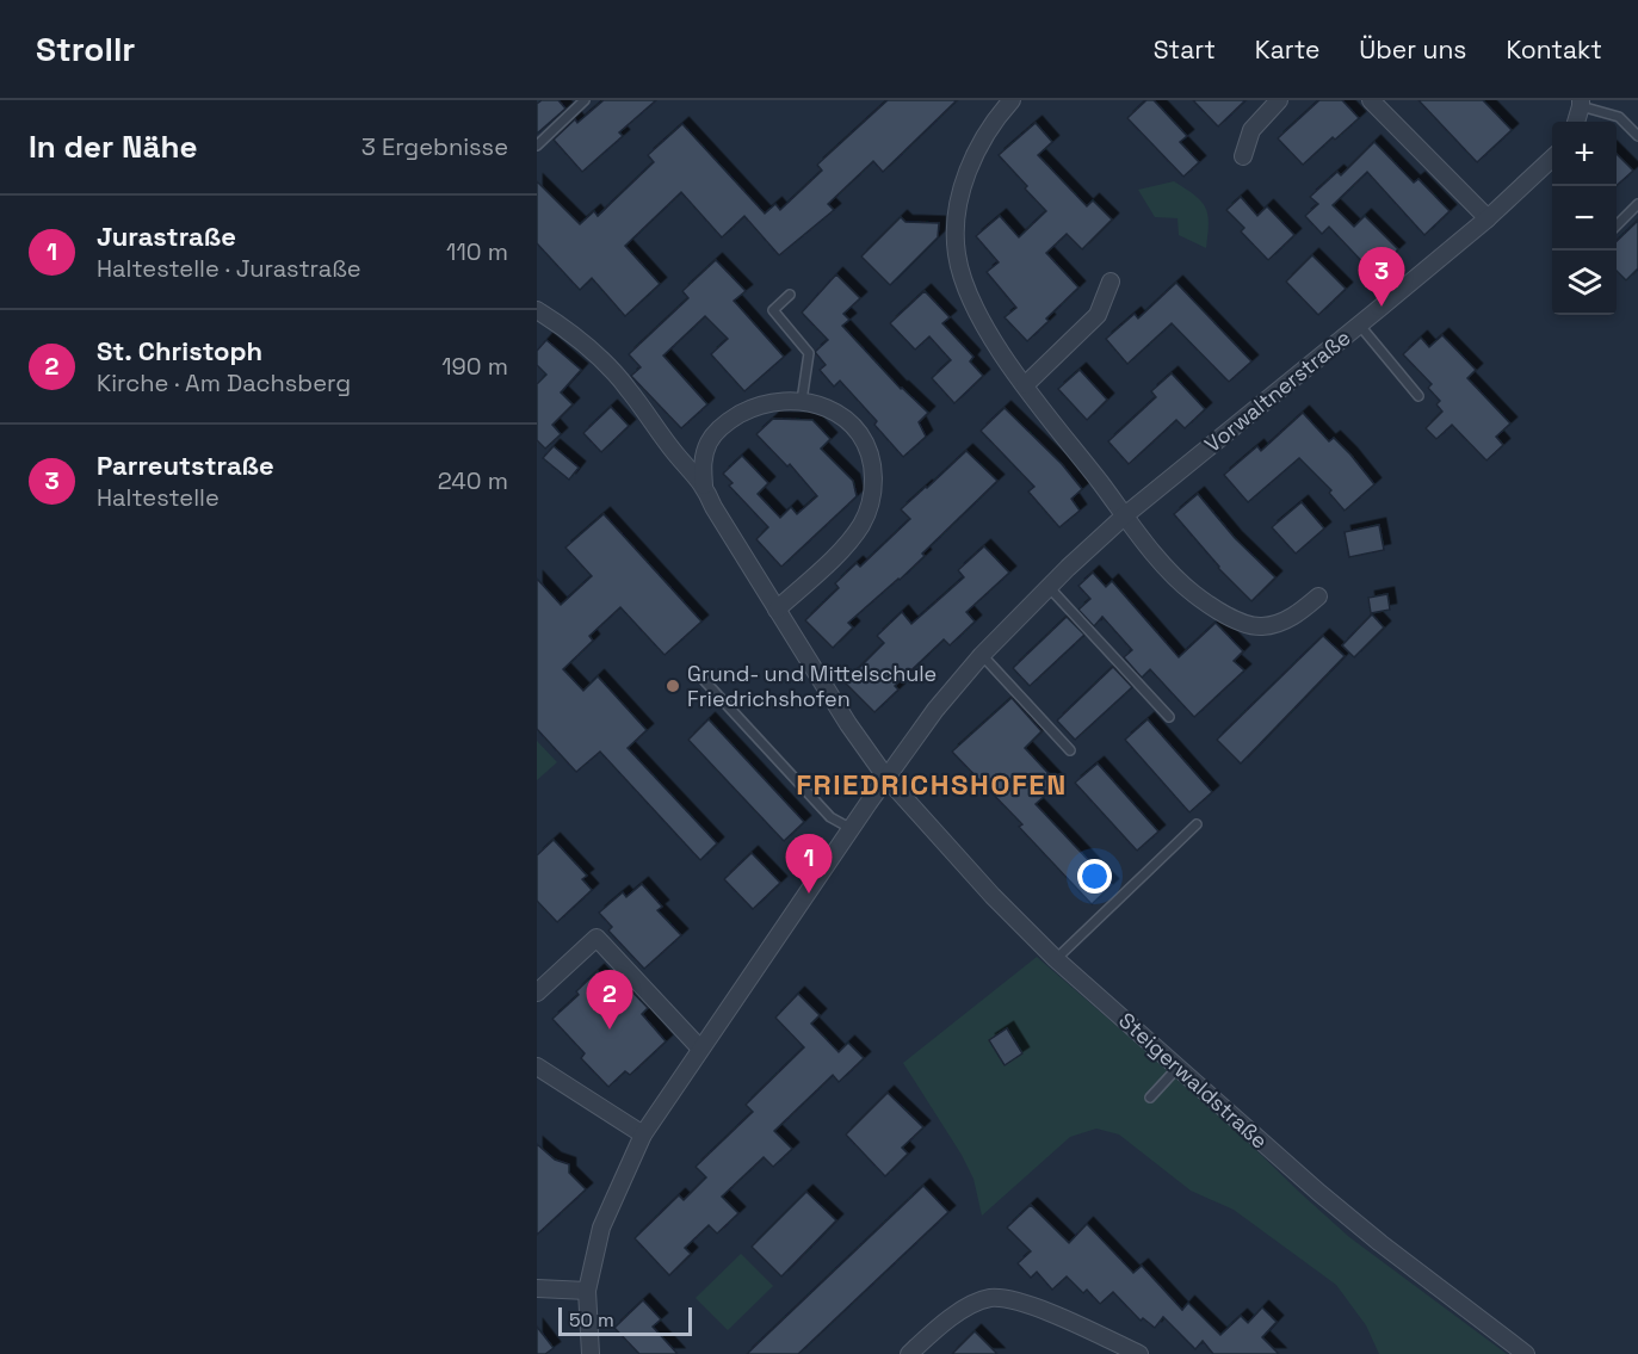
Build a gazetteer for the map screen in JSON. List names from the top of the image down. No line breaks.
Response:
{"streets":{"street":["Vorwaltnerstraße","Steigerwaldstraße"]},"crossings":[["Vorwaltnerstraße","Steigerwaldstraße"]],"districts":["FRIEDRICHSHOFEN"],"places":["Grund- und Mittelschule Friedrichshofen"],"scale_bar":"50 m","page":{"header":"Strollr","nav":["Start","Karte","Über uns","Kontakt"],"heading":["In der Nähe","3 Ergebnisse"],"map_buttons":["+","−"],"list":[{"mark":"1","name":"Jurastraße","note":"Haltestelle · Jurastraße","value":"110 m"},{"mark":"2","name":"St. Christoph","note":"Kirche · Am Dachsberg","value":"190 m"},{"mark":"3","name":"Parreutstraße","note":"Haltestelle","value":"240 m"}],"pins":["3","1","2"],"scale":"50 m"}}
